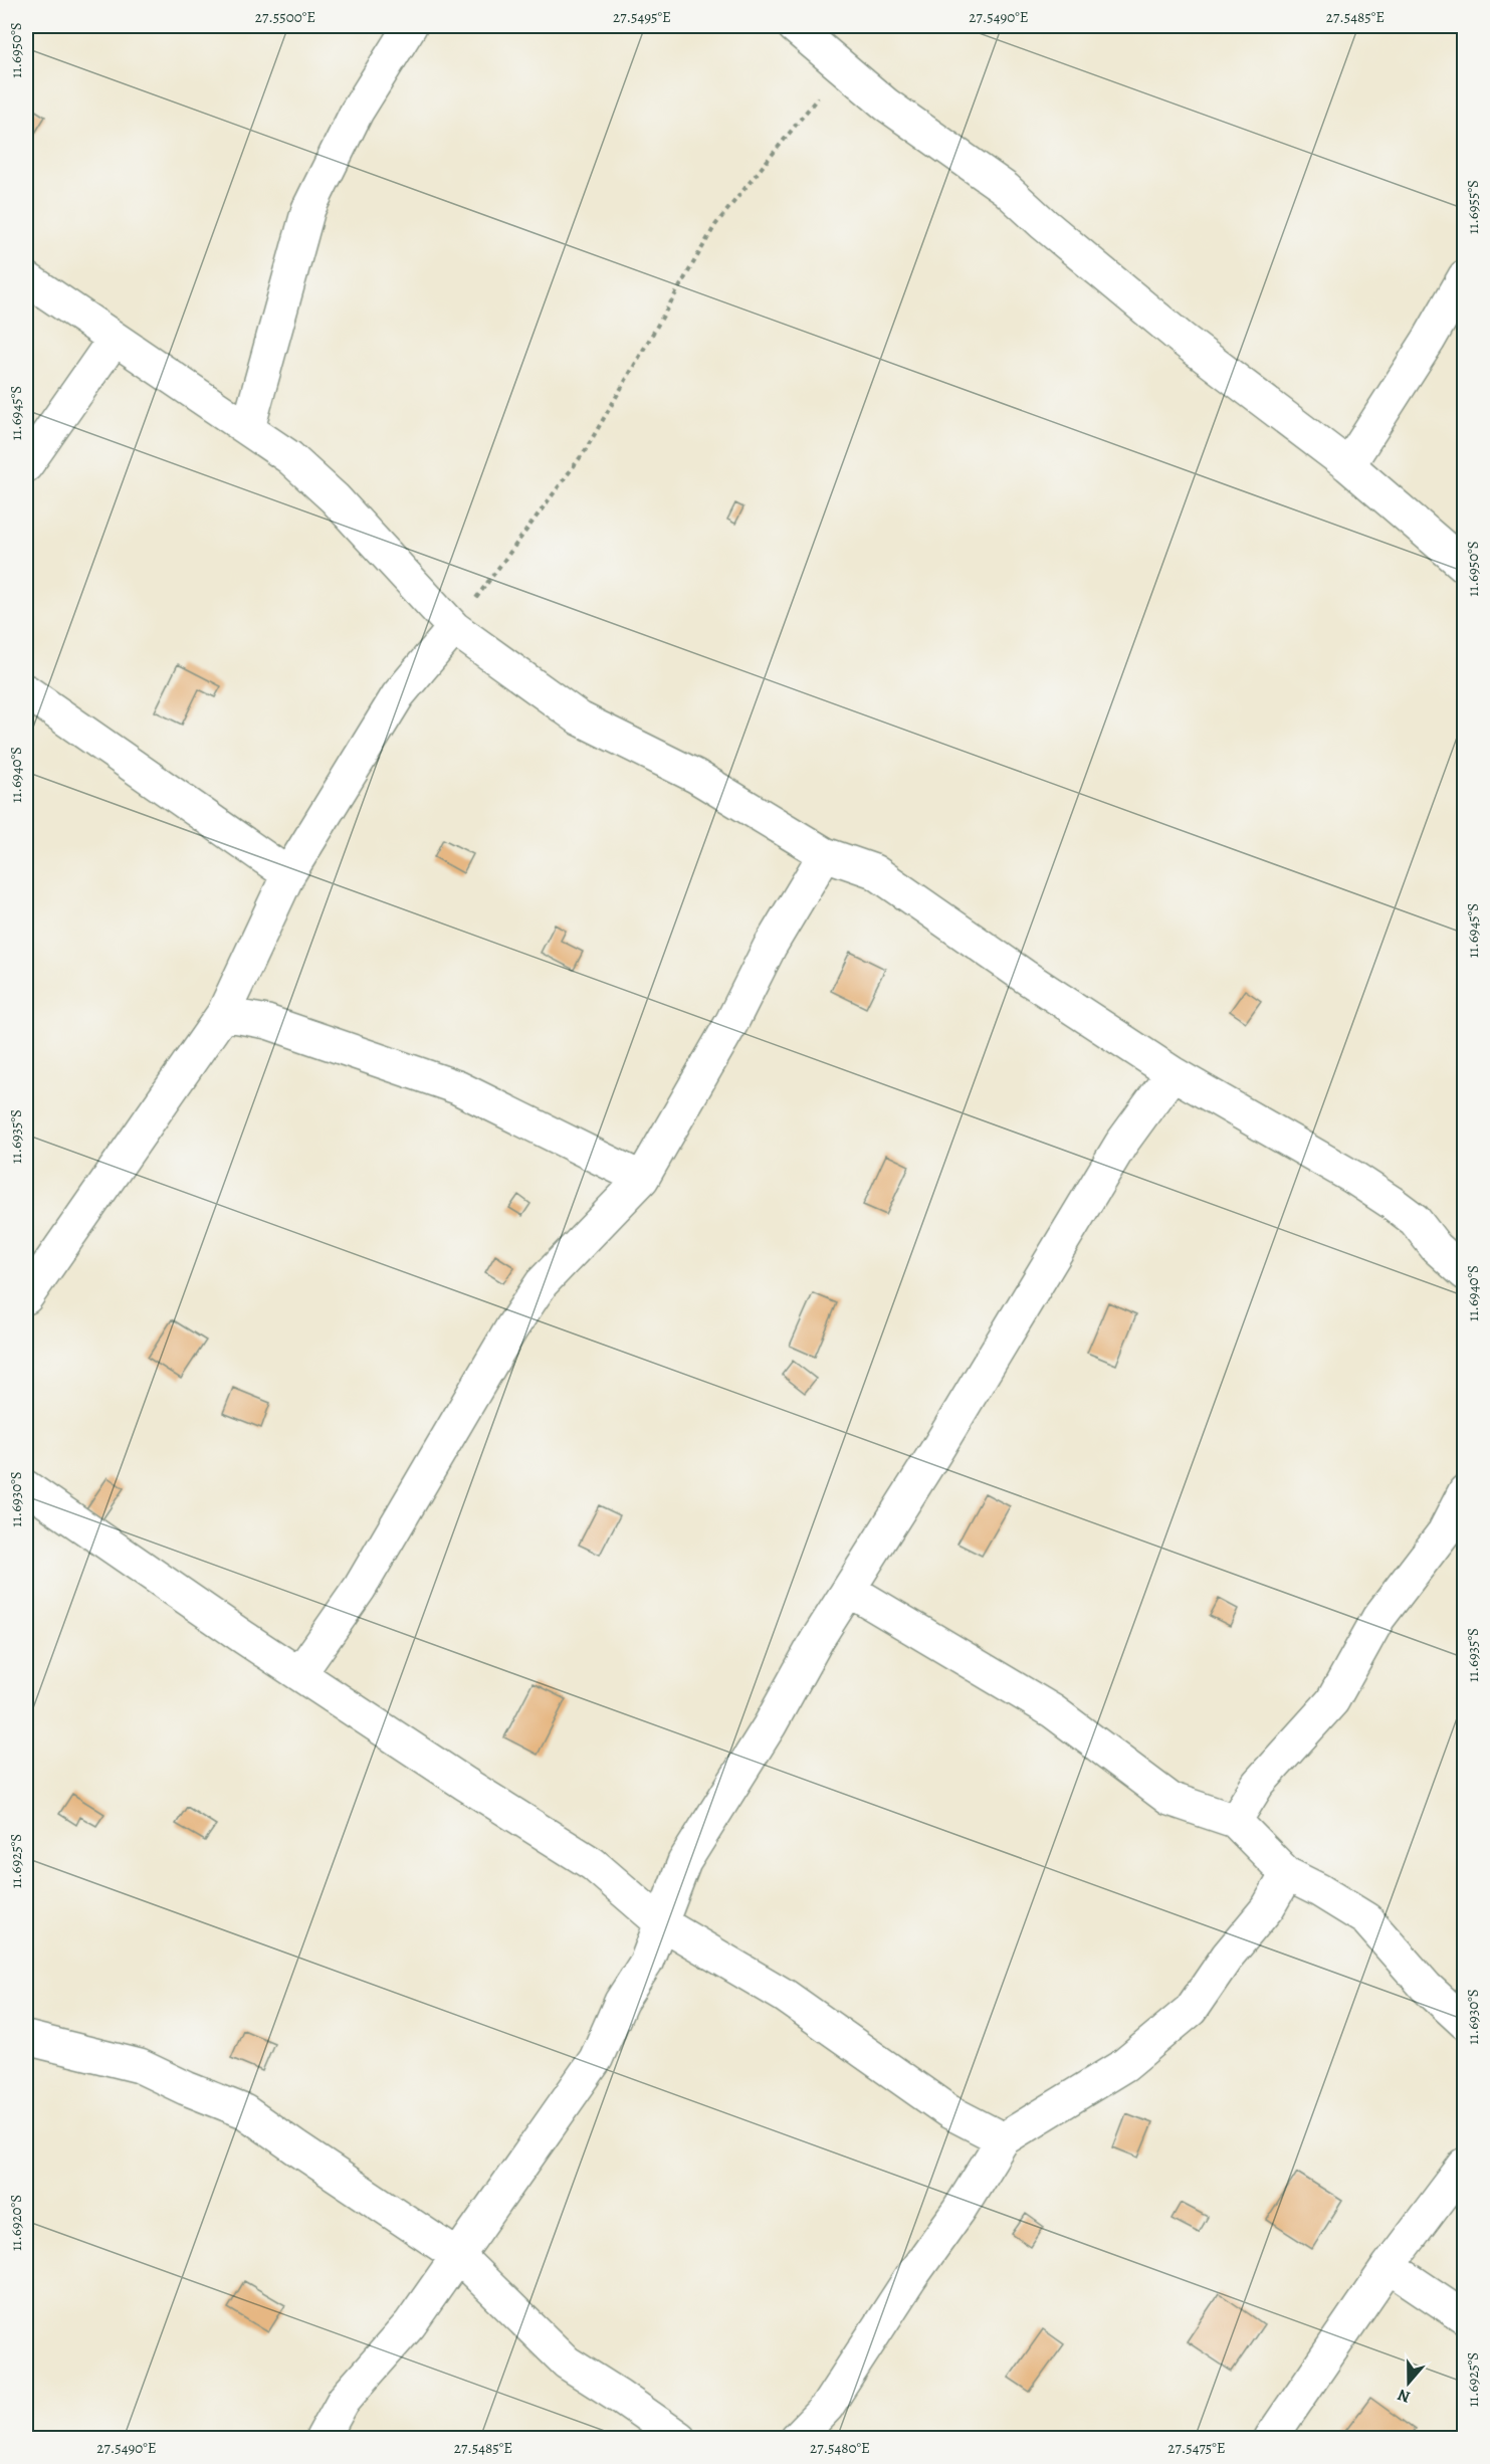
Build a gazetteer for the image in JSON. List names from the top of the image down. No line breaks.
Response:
{"north":"bottom","coordinates":["27.5500°E","27.5495°E","27.5490°E","27.5485°E","11.6950°S","11.6955°S","11.6945°S","11.6940°S","11.6935°S","11.6930°S","11.6925°S","11.6920°S","27.5480°E","27.5475°E"]}
